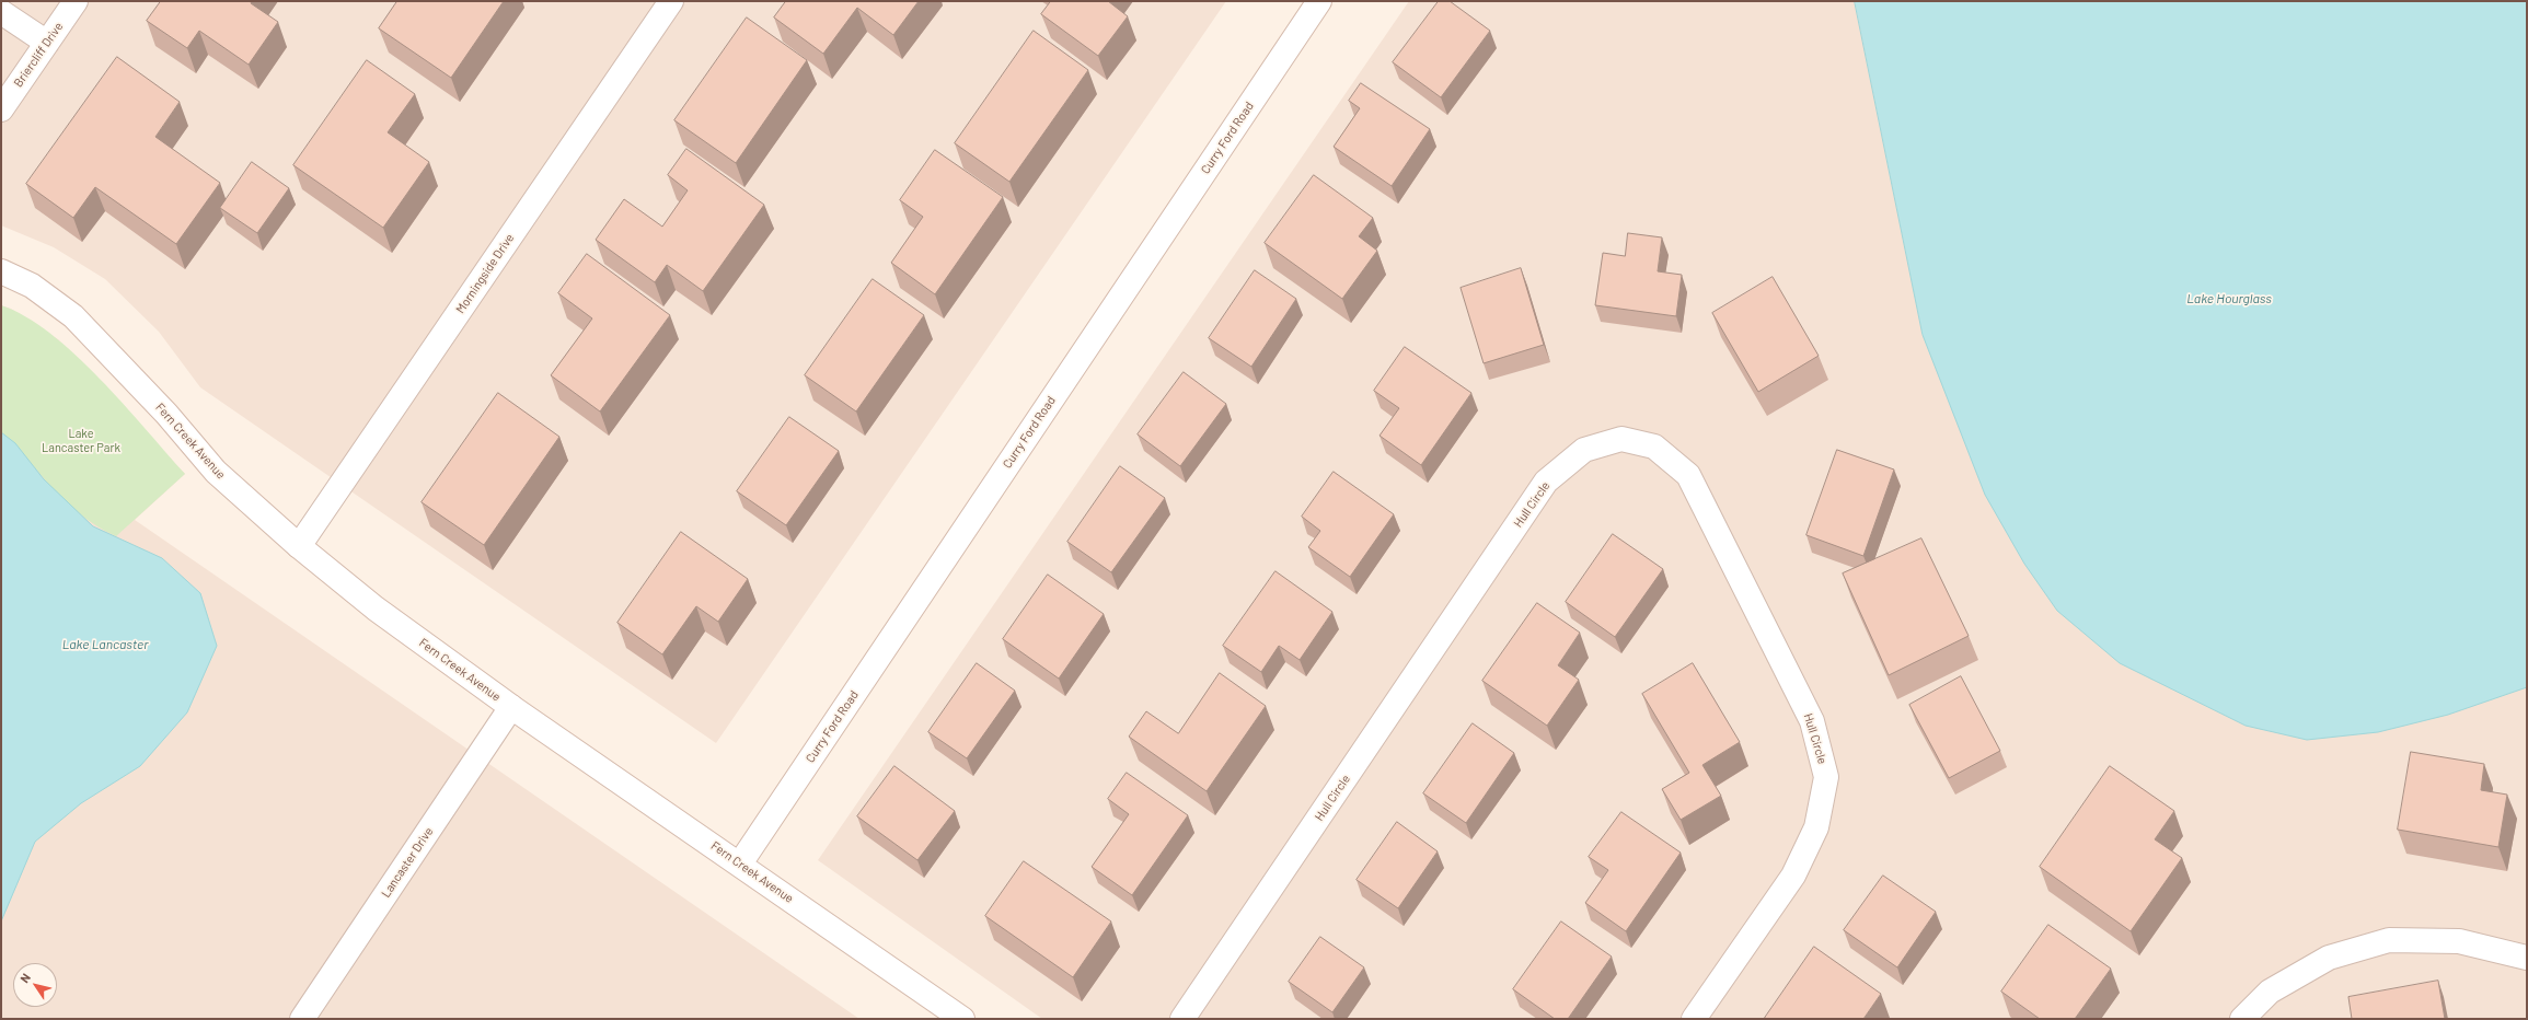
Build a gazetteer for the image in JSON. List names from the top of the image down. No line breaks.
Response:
{"streets":{"street":["Briercliff Drive","Curry Ford Road","Morningside Drive","Fern Creek Avenue","Hull Circle","Lancaster Drive"]},"crossings":[["Curry Ford Road","Fern Creek Avenue"],["Morningside Drive","Fern Creek Avenue"],["Fern Creek Avenue","Lancaster Drive"]],"water":["Lake Hourglass","Lake Lancaster"],"parks":["Lake Lancaster Park"],"north":"top left"}
